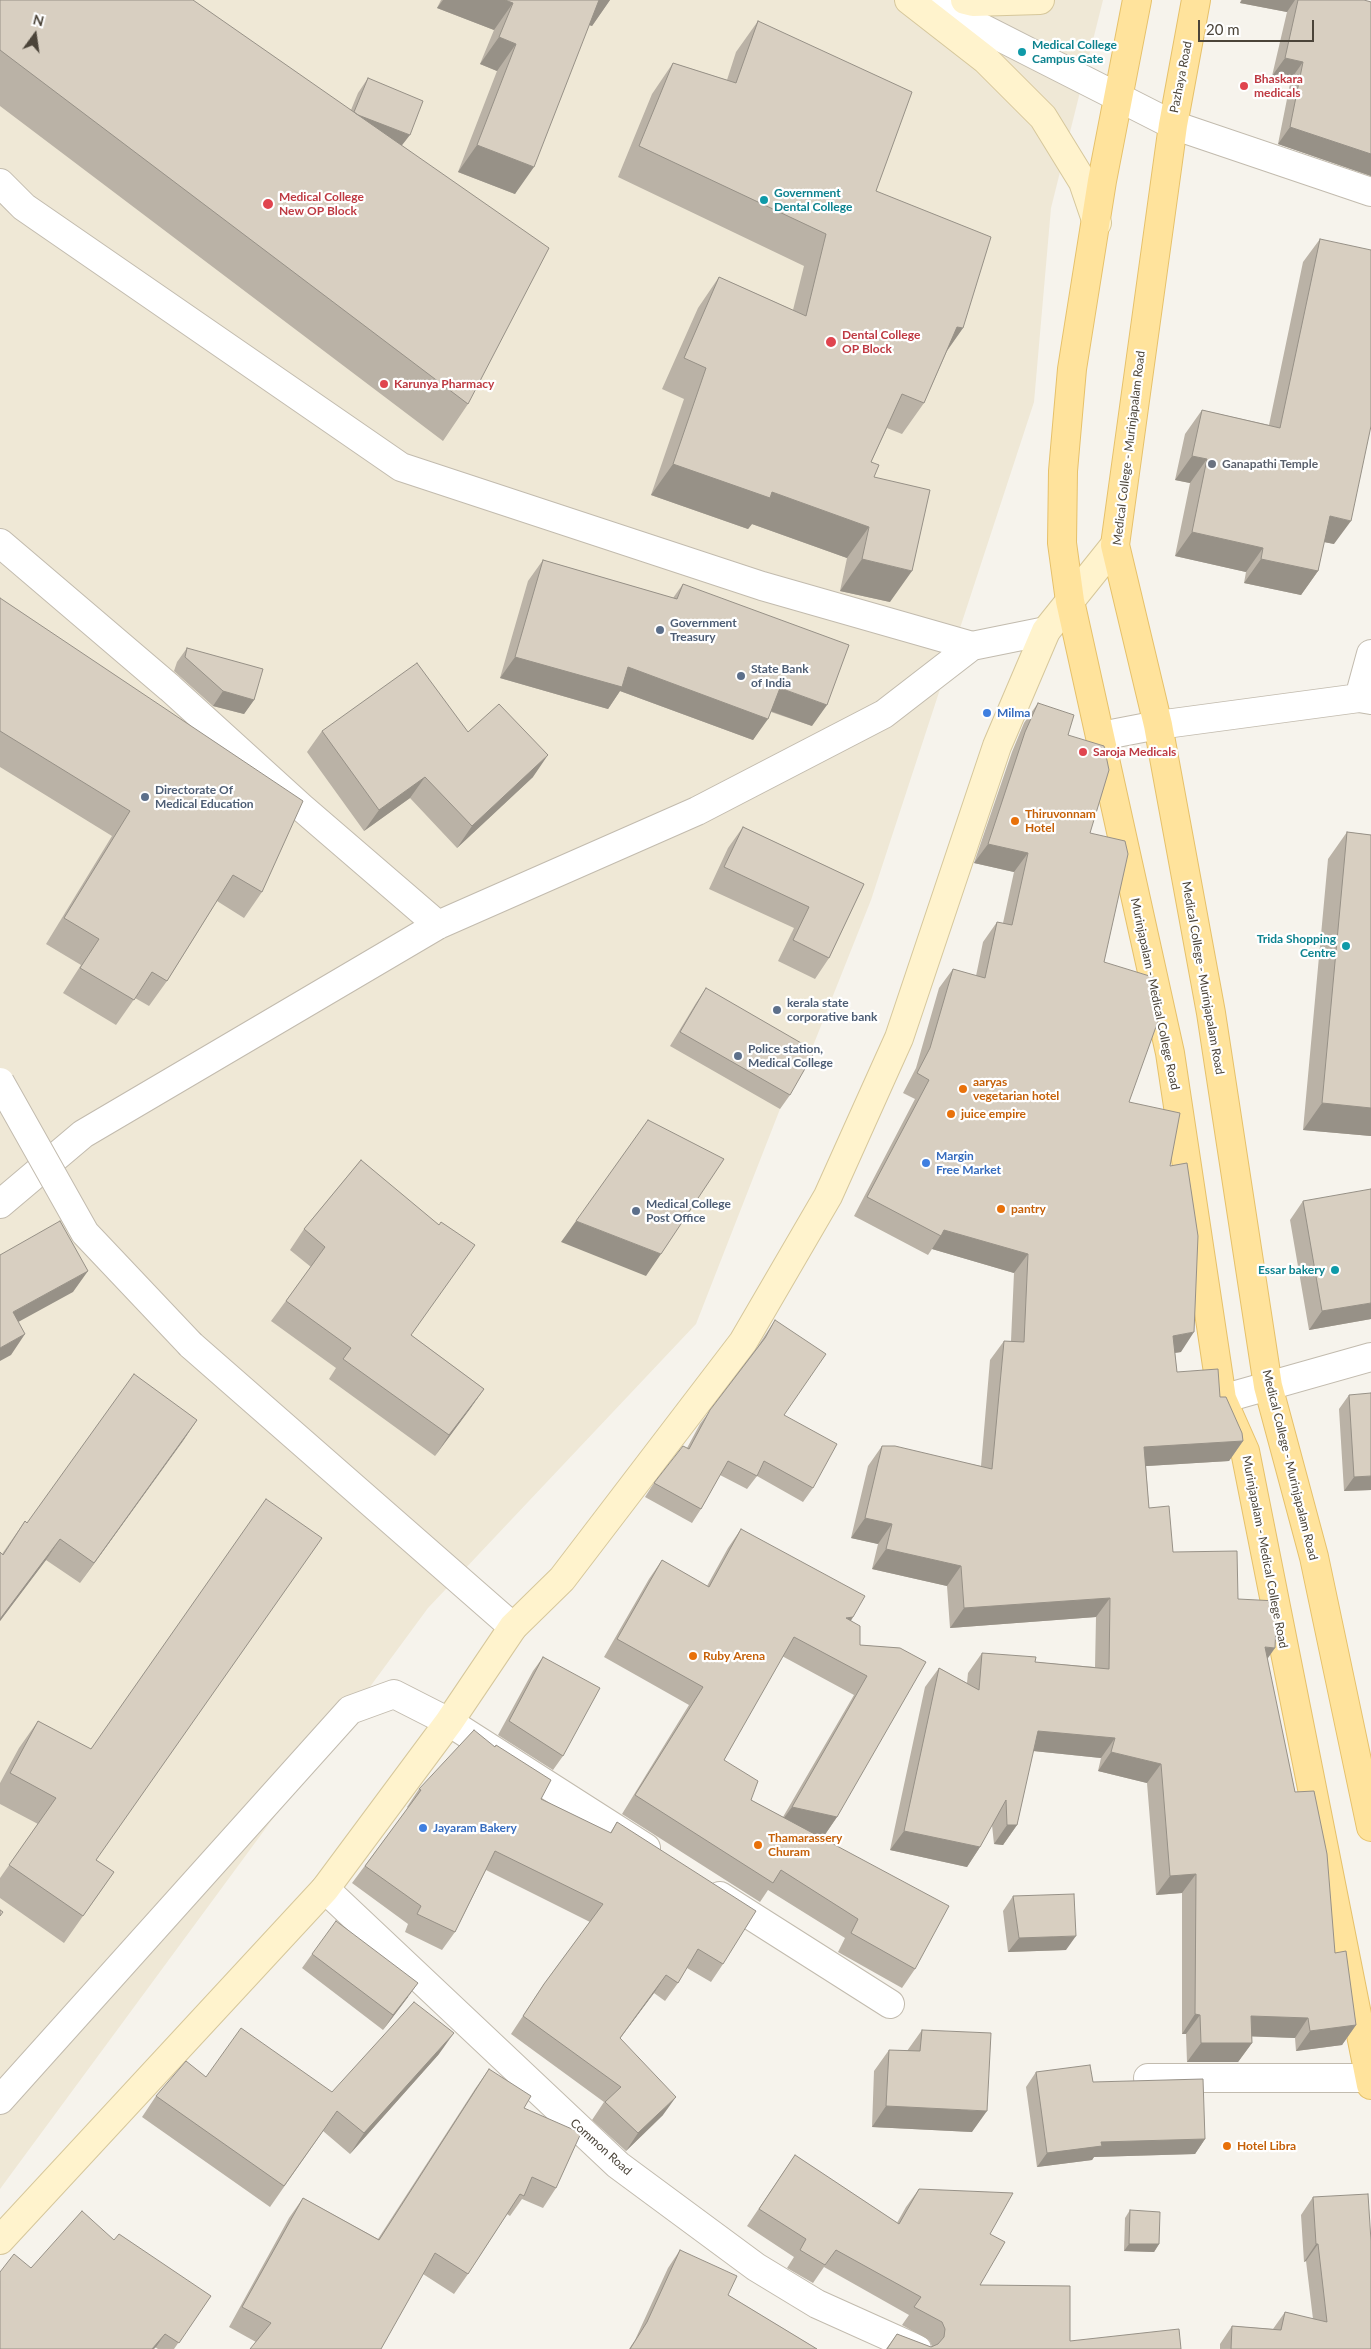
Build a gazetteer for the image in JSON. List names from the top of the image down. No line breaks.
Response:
{"streets":{"main road":["Pazhaya Road","Medical College - Murinjapalam Road","Murinjapalam - Medical College Road"],"street":["Common Road"]},"crossings":[["Pazhaya Road","Medical College - Murinjapalam Road"]],"places":["Medical College Campus Gate","Bhaskara medicals","Government Dental College","Medical College New OP Block","Dental College OP Block","Karunya Pharmacy","Ganapathi Temple","Government Treasury","State Bank of India","Milma","Saroja Medicals","Directorate Of Medical Education","Thiruvonnam Hotel","Trida Shopping Centre","kerala state corporative bank","Police station, Medical College","aaryas vegetarian hotel","juice empire","Margin Free Market","pantry","Medical College Post Office","Essar bakery","Ruby Arena","Jayaram Bakery","Thamarassery Churam","Hotel Libra"],"scale_bar":"20 m","north":"top"}
